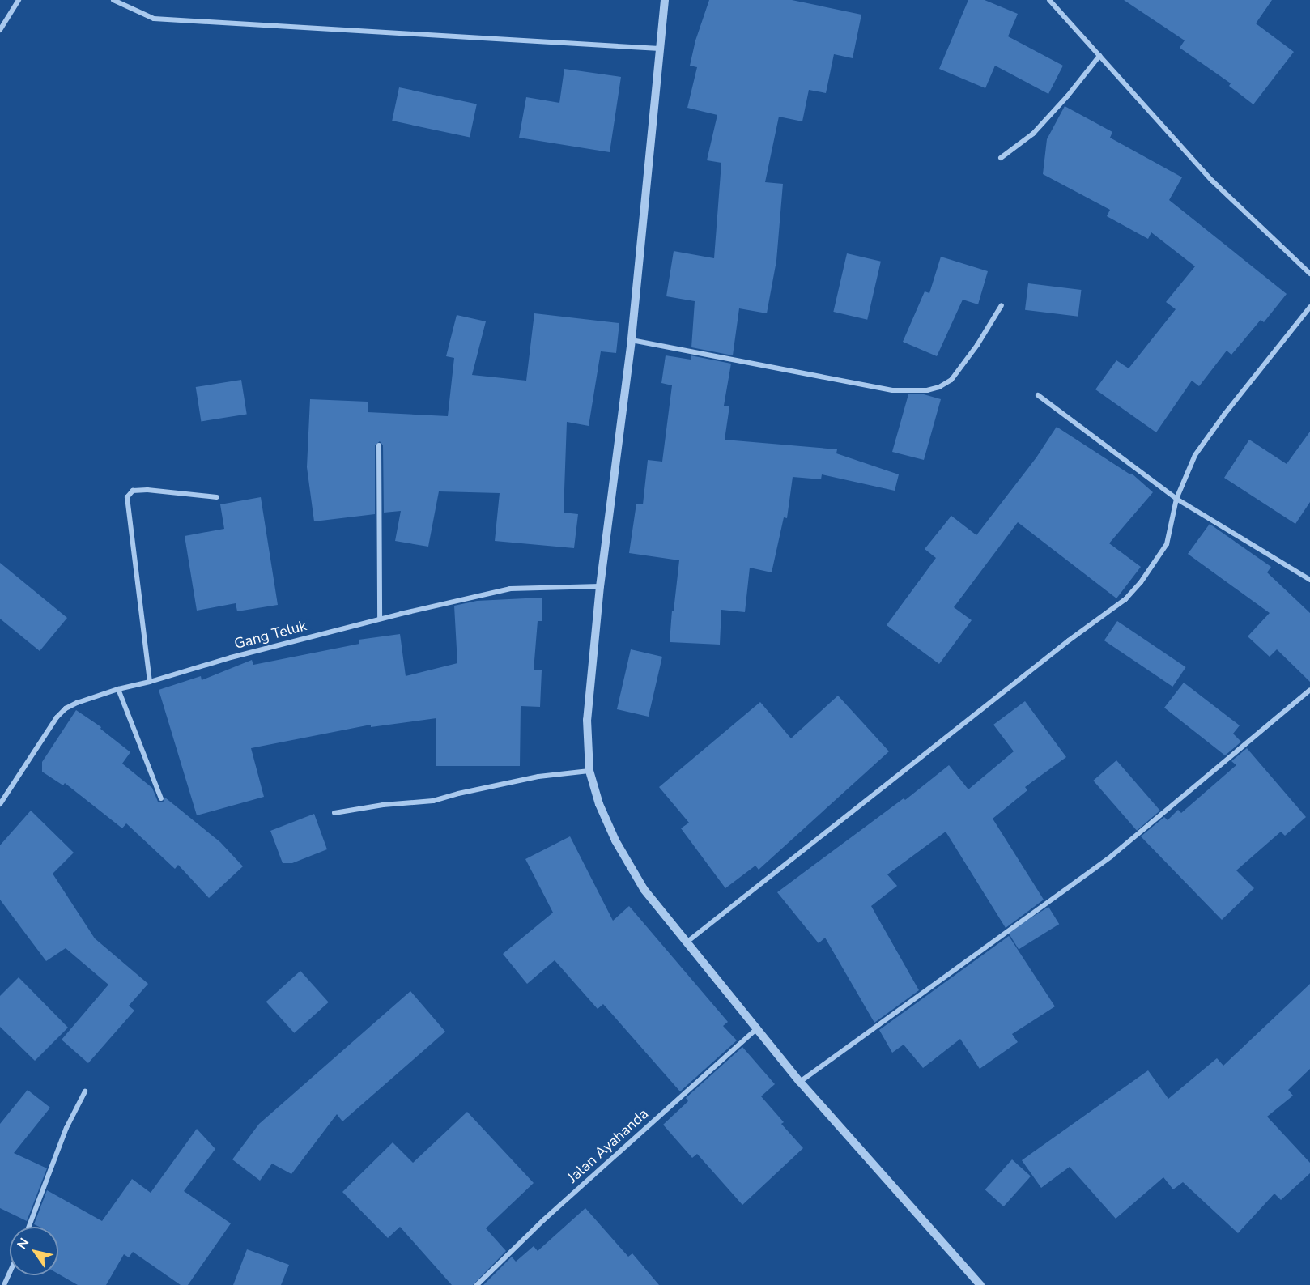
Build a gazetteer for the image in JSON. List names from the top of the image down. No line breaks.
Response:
{"streets":{"street":["Gang Teluk","Jalan Ayahanda"]},"north":"top left"}
